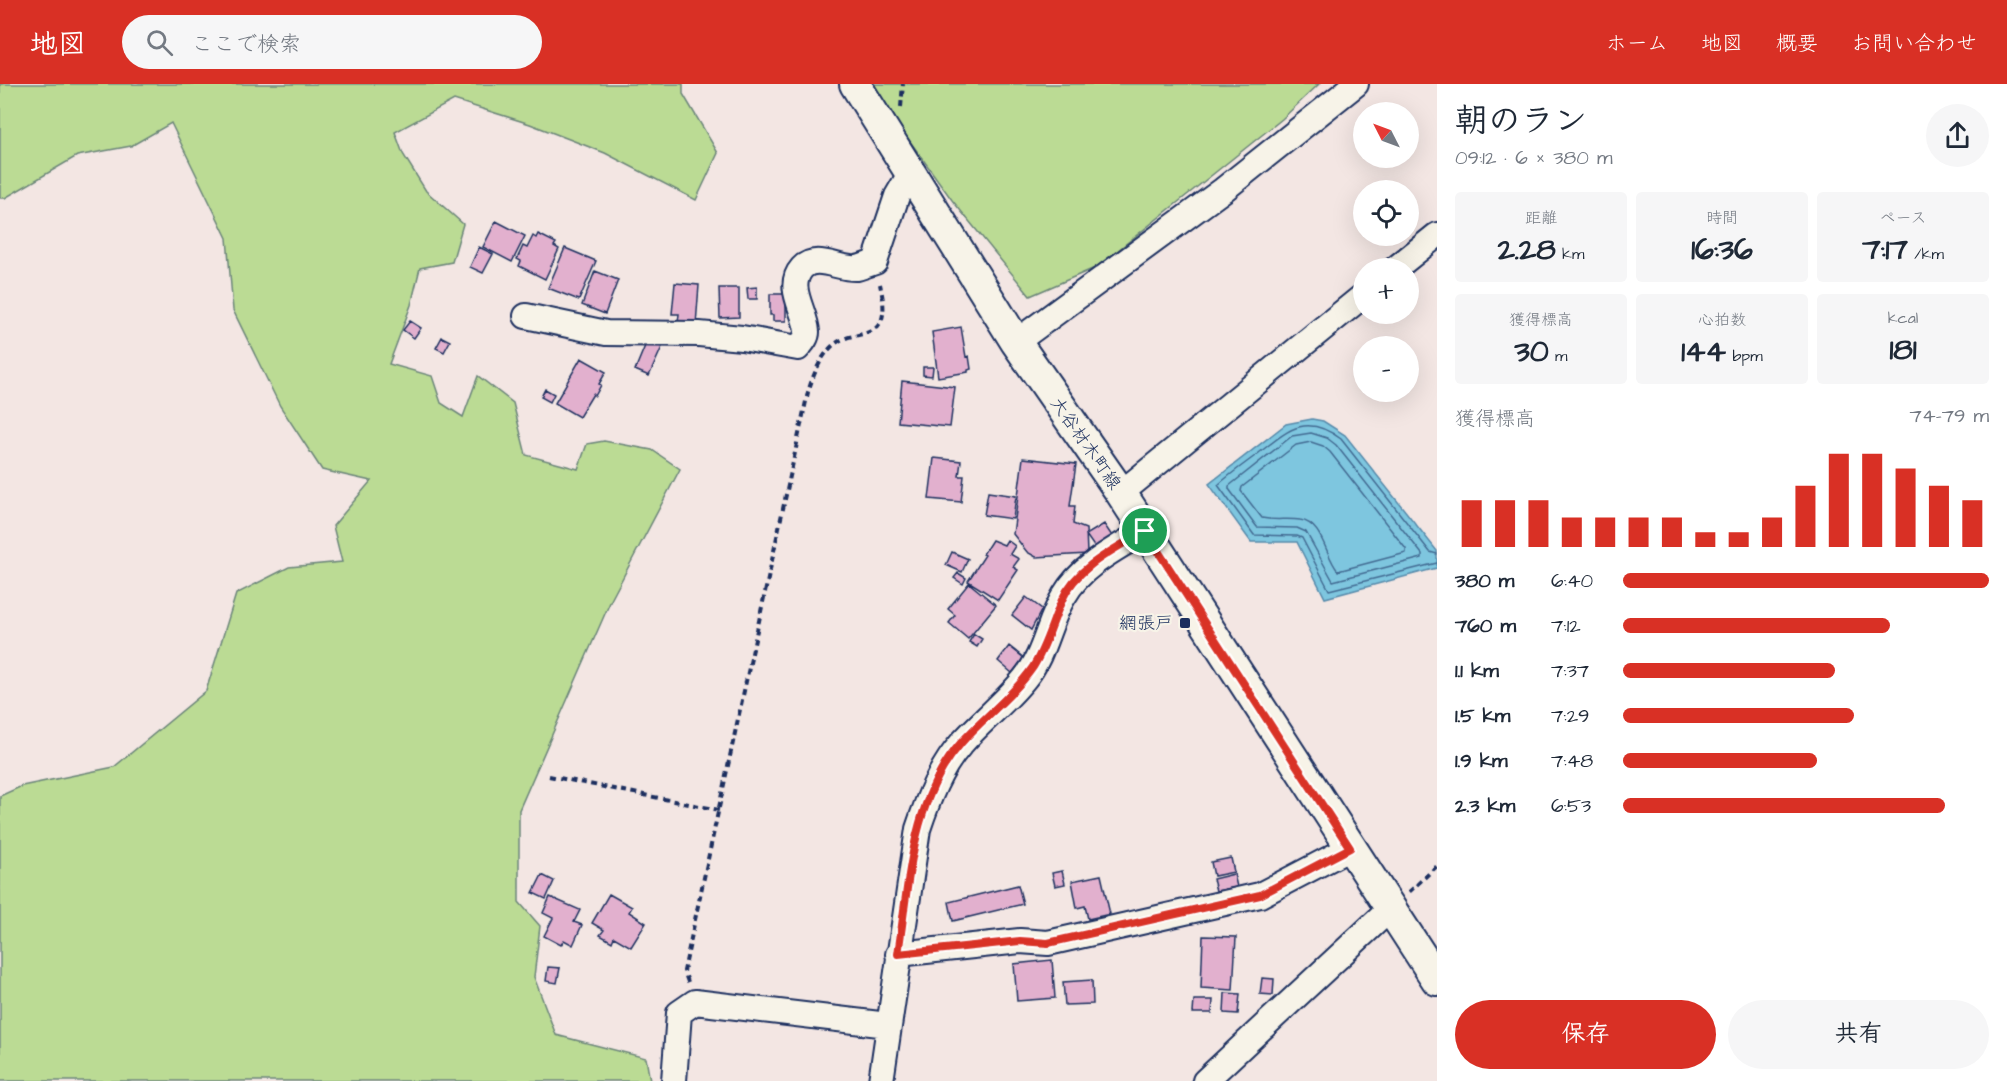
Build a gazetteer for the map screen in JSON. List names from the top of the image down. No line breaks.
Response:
{"streets":{"main road":["大谷材木町線"]},"places":{"transit":["網張戸"]},"north":"top left","page":{"header":"地図","search":"ここで検索","nav":["ホーム","地図","概要","お問い合わせ"],"heading":["朝のラン","09:12 · 6 × 380 m"],"map_buttons":["+","−"],"stats":[["距離","2.28 km"],["時間","16:36"],["ペース","7:17 /km"],["獲得標高","30 m"],["心拍数","144 bpm"],["kcal","181"]],"chart":["獲得標高","74–79 m"],"list":[{"name":"380 m","note":"6:40"},{"name":"760 m","note":"7:12"},{"name":"1.1 km","note":"7:37"},{"name":"1.5 km","note":"7:29"},{"name":"1.9 km","note":"7:48"},{"name":"2.3 km","note":"6:53"}],"buttons":["保存","共有"]}}
